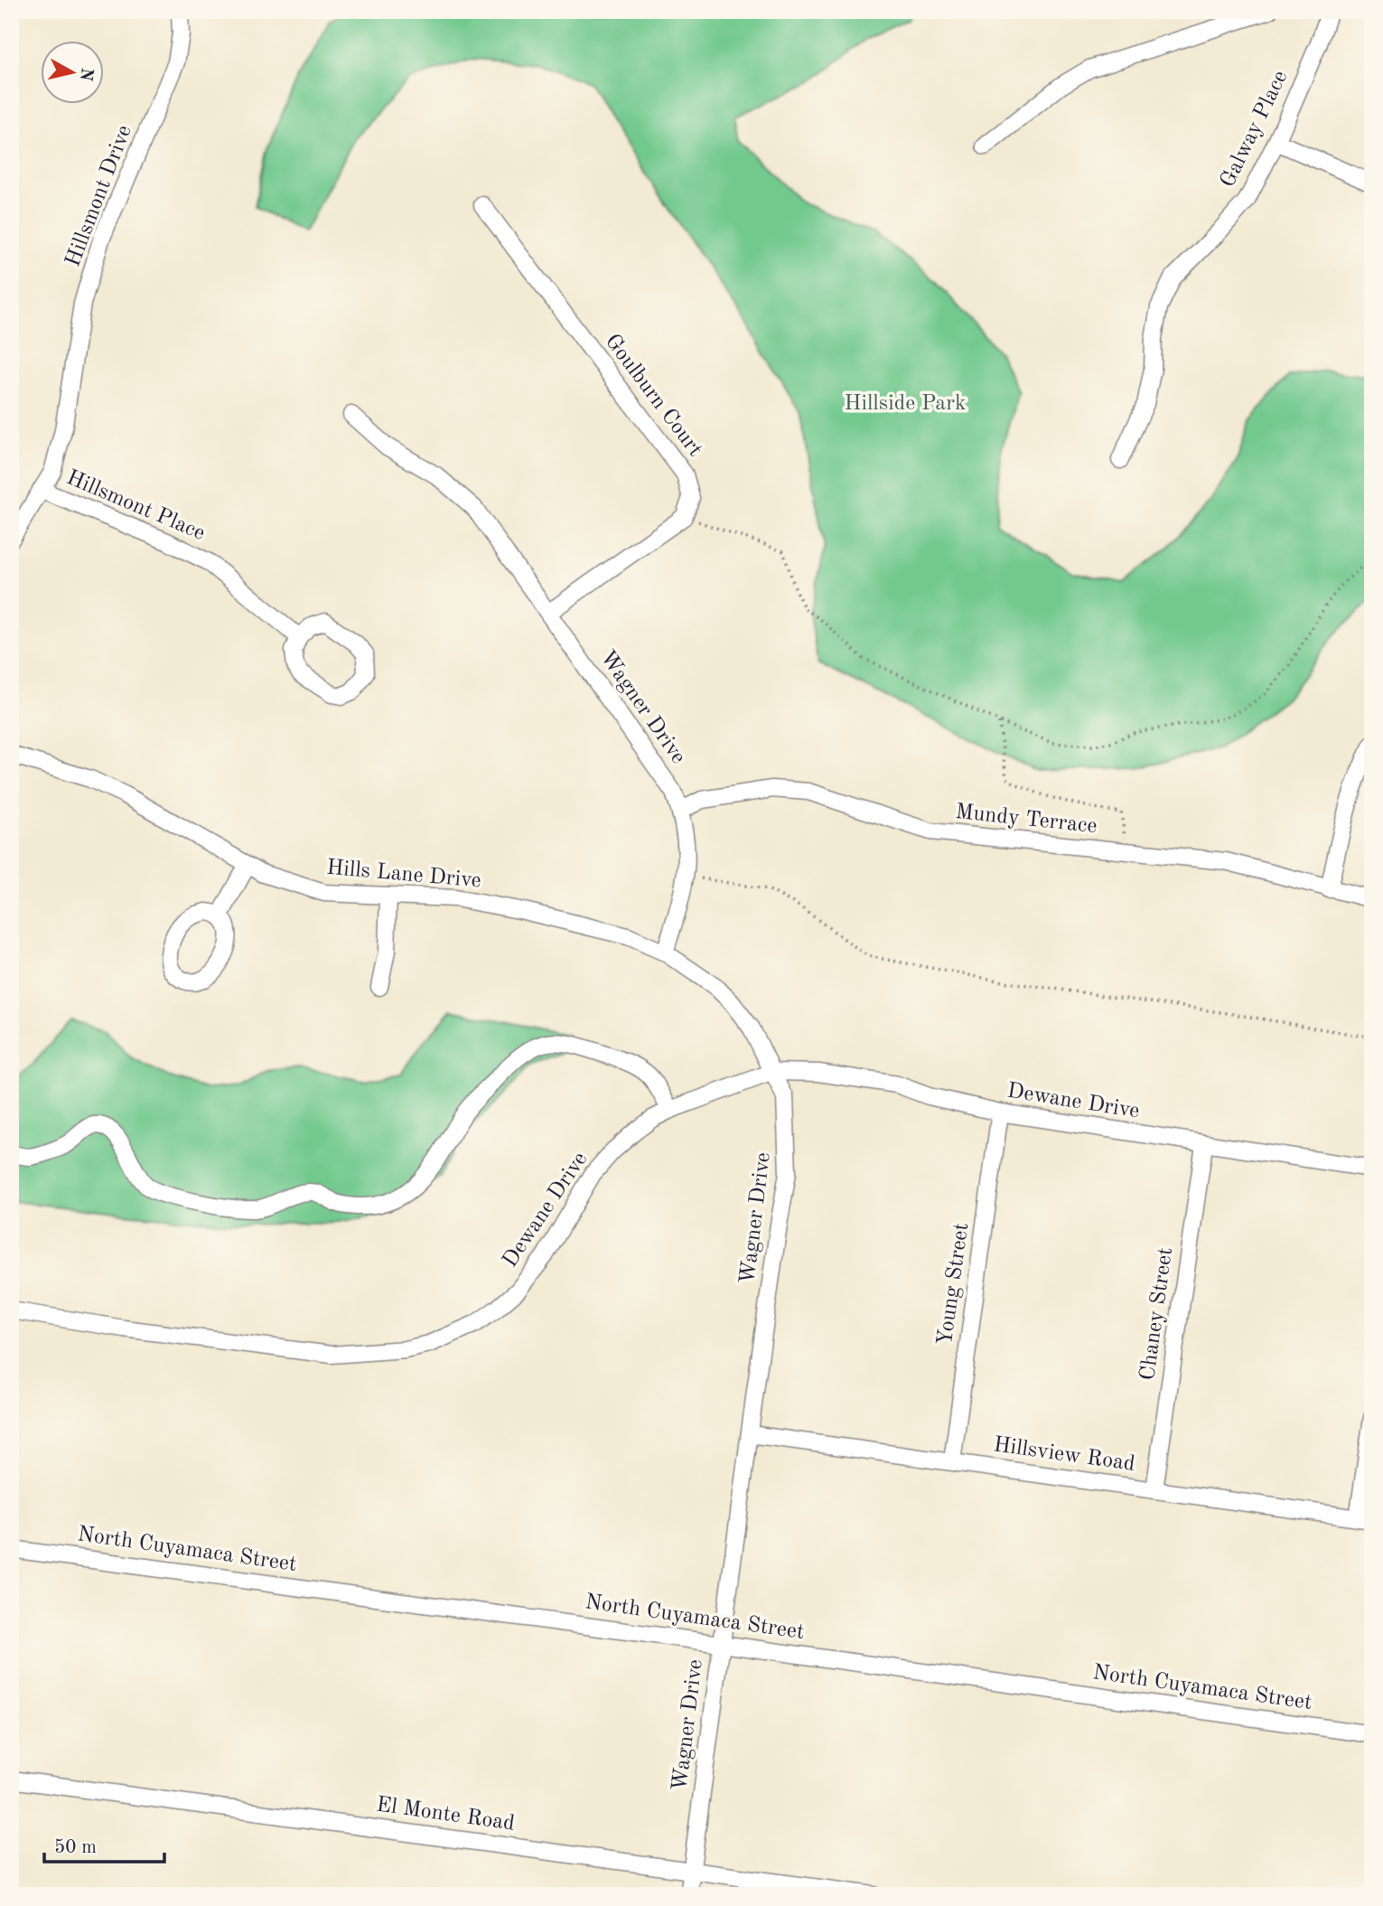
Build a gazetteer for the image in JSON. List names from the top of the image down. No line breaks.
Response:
{"streets":{"street":["Galway Place","Hillsmont Drive","Goulburn Court","Hillsmont Place","Wagner Drive","Mundy Terrace","Hills Lane Drive","Dewane Drive","Young Street","Chaney Street","Hillsview Road","North Cuyamaca Street","El Monte Road"]},"crossings":[["Hillsmont Drive","Hillsmont Place"],["Wagner Drive","Mundy Terrace"],["Wagner Drive","Hills Lane Drive"],["Wagner Drive","Dewane Drive"],["Wagner Drive","Hillsview Road"],["Wagner Drive","North Cuyamaca Street"],["Wagner Drive","El Monte Road"],["Dewane Drive","Young Street"],["Dewane Drive","Chaney Street"],["Young Street","Hillsview Road"],["Chaney Street","Hillsview Road"]],"parks":["Hillside Park"],"scale_bar":"50 m","north":"right"}
